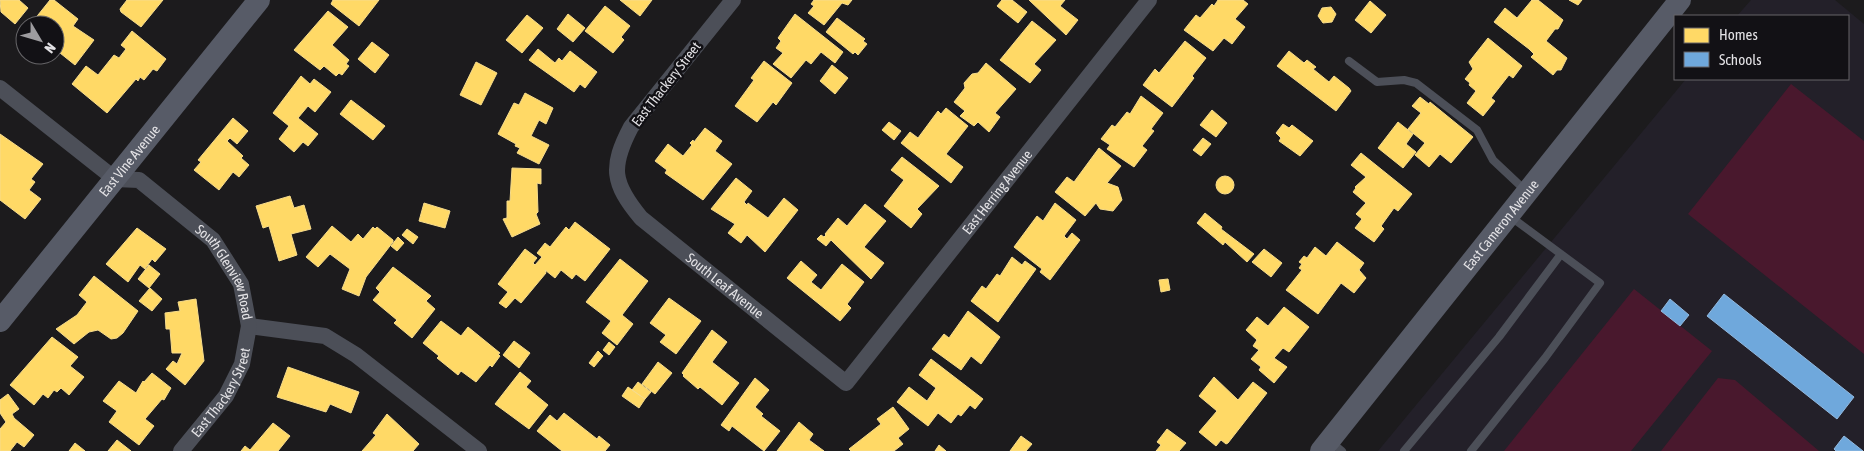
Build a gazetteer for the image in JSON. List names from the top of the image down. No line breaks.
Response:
{"streets":{"main road":["East Vine Avenue","East Cameron Avenue"],"street":["East Thackery Street","East Herring Avenue","South Glenview Road","South Leaf Avenue"]},"crossings":[["East Thackery Street","South Glenview Road"],["East Thackery Street","South Leaf Avenue"],["East Vine Avenue","South Glenview Road"],["East Herring Avenue","South Leaf Avenue"]],"legend":["Homes","Schools"],"north":"bottom right"}
